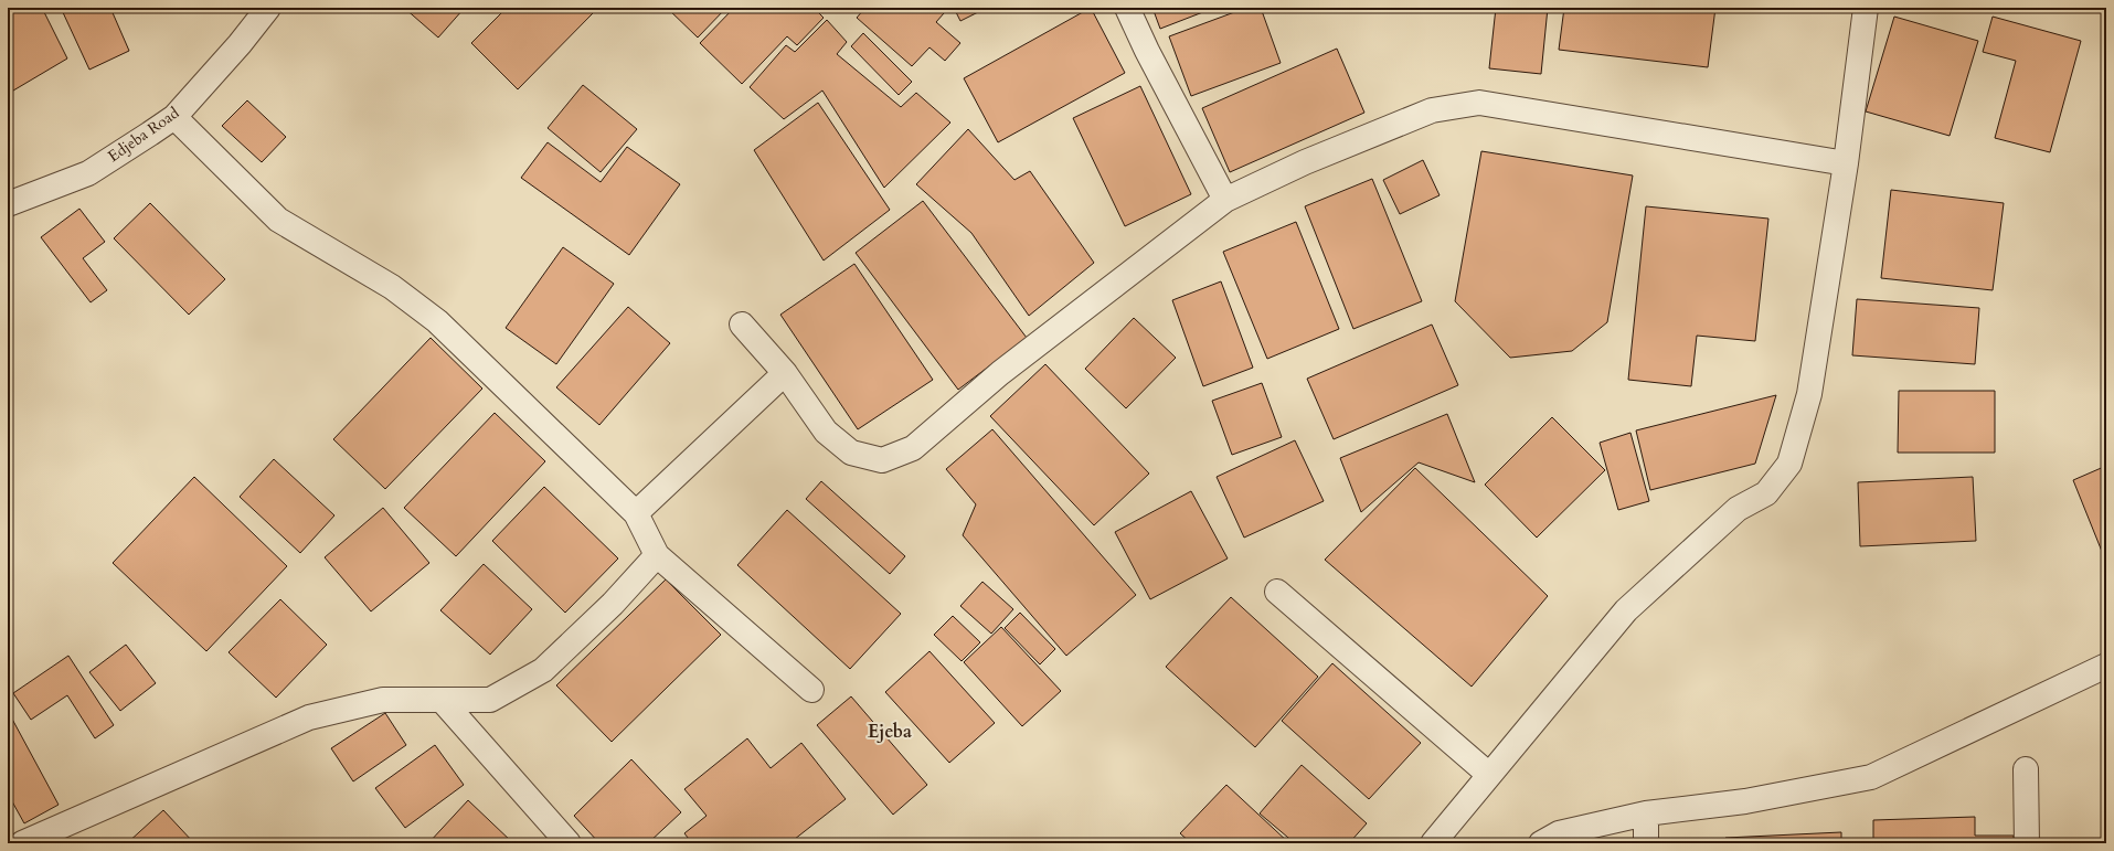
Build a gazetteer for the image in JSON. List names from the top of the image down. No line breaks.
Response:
{"streets":{"street":["Edjeba Road"]},"districts":["Ejeba"]}
